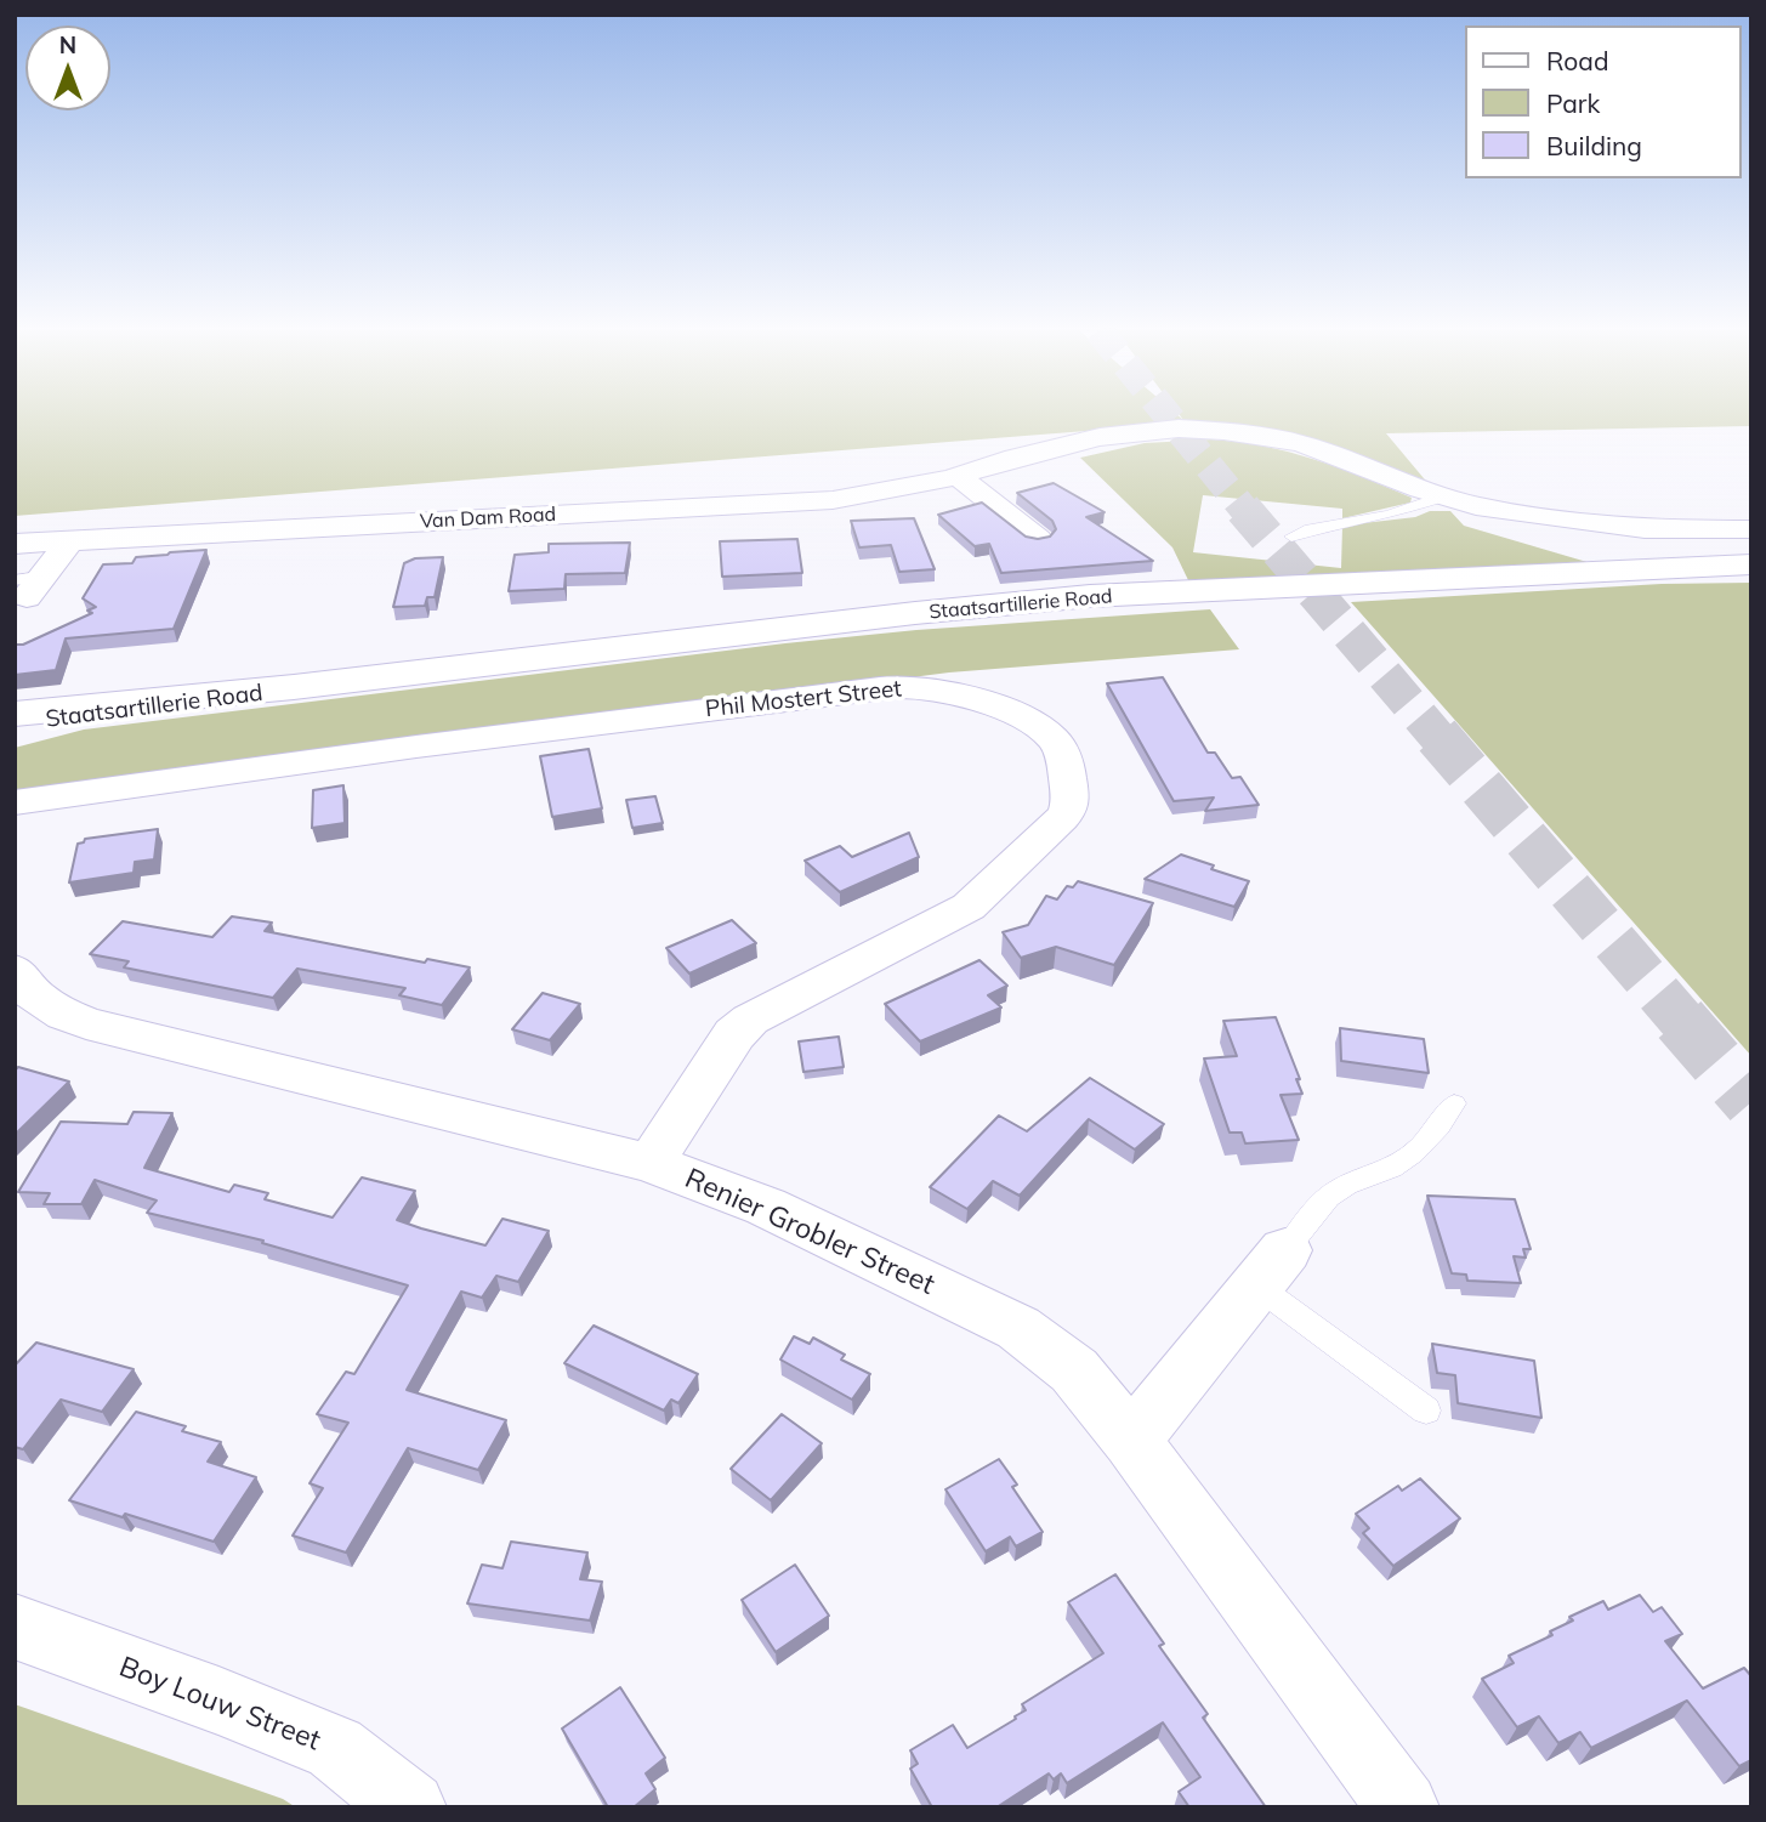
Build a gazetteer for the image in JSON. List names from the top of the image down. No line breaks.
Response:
{"streets":{"street":["Van Dam Road","Staatsartillerie Road","Phil Mostert Street","Renier Grobler Street","Boy Louw Street"]},"crossings":[["Phil Mostert Street","Renier Grobler Street"]],"legend":["Road","Park","Building"],"north":"top"}
